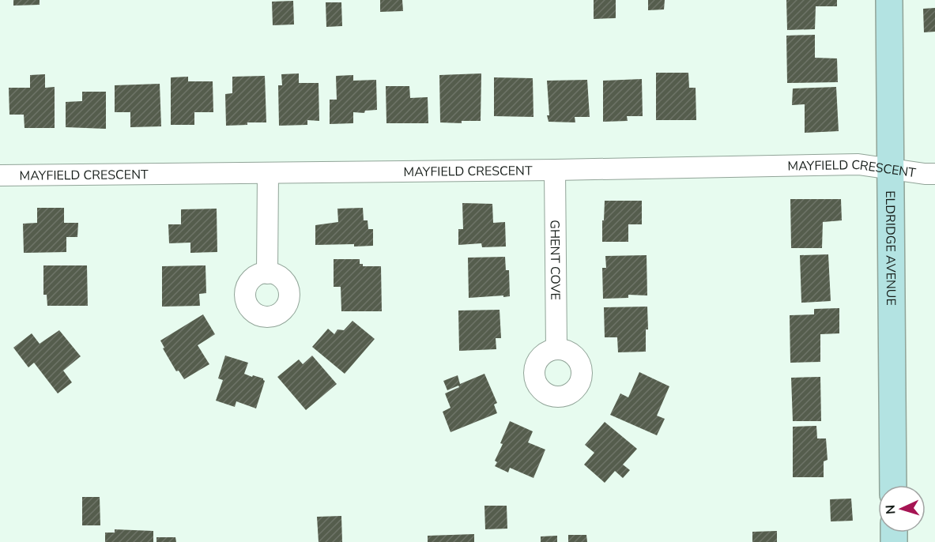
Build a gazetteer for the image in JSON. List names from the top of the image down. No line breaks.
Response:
{"streets":{"street":["MAYFIELD CRESCENT","ELDRIDGE AVENUE","GHENT COVE"]},"crossings":[["MAYFIELD CRESCENT","ELDRIDGE AVENUE"],["MAYFIELD CRESCENT","GHENT COVE"]],"north":"left"}
